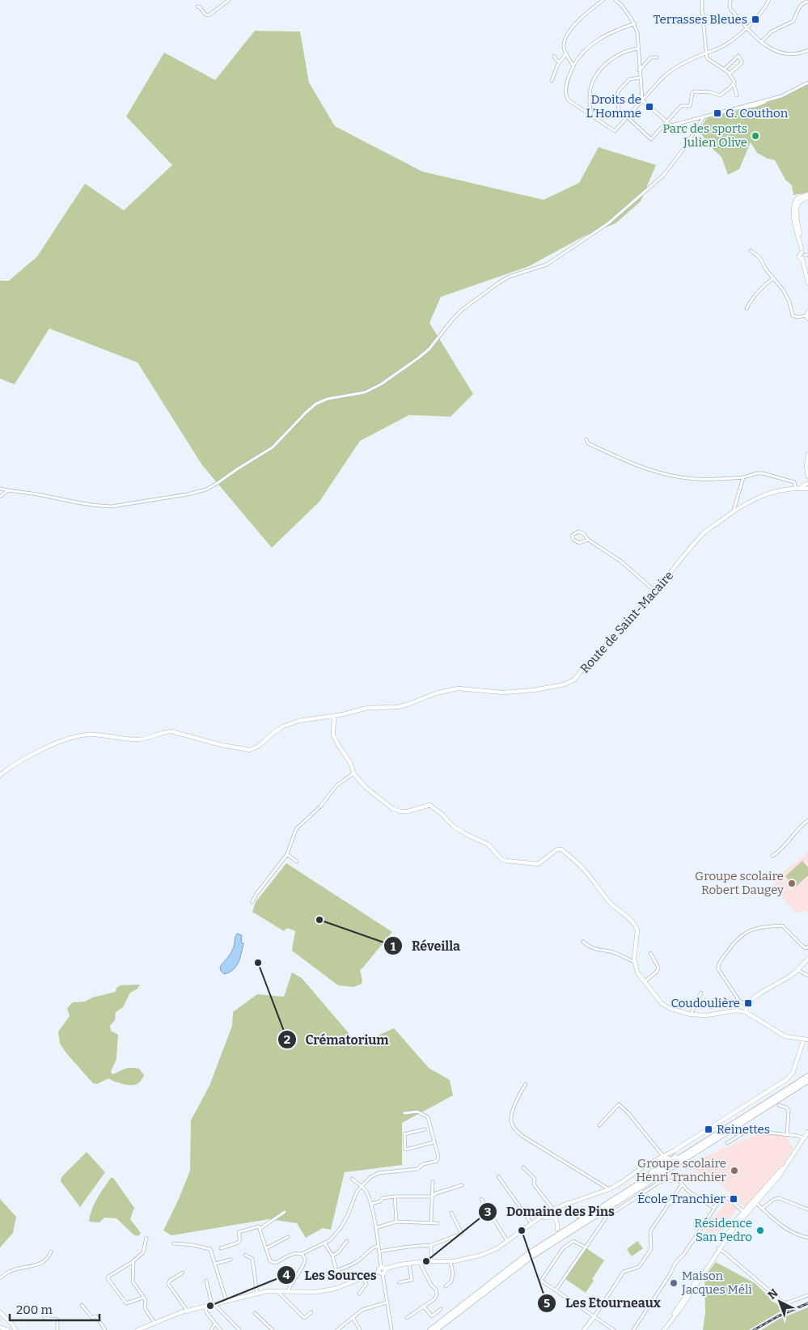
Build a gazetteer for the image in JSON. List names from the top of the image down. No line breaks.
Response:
{"streets":{"street":["Route de Saint-Macaire"]},"places":{"transit":["Terrasses Bleues","Droits de L’Homme","G. Couthon","Coudoulière","Reinettes","École Tranchier"],"other":["Parc des sports Julien Olive","Groupe scolaire Robert Daugey","Réveilla","Crématorium","Groupe scolaire Henri Tranchier","Les Etourneaux","Résidence San Pedro","Domaine des Pins","Maison Jacques Méli","Les Sources"]},"scale_bar":"200 m","north":"top left"}
